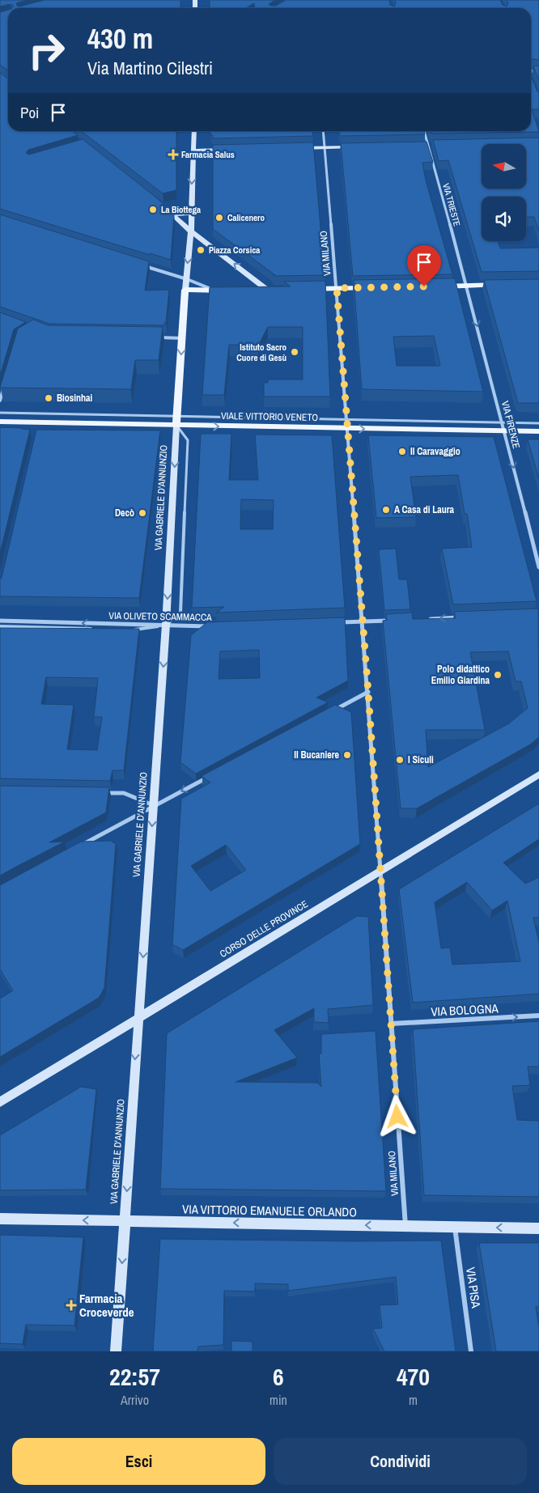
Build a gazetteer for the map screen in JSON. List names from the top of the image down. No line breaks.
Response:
{"streets":{"main road":["VIALE VITTORIO VENETO","VIA GABRIELE D'ANNUNZIO","CORSO DELLE PROVINCE","VIA VITTORIO EMANUELE ORLANDO"],"street":["VIA TRIESTE","VIA MILANO","VIA FIRENZE","VIA OLIVETO SCAMMACCA","VIA BOLOGNA","VIA PISA"]},"crossings":[["VIA TRIESTE","VIA FIRENZE"],["VIA MILANO","VIALE VITTORIO VENETO"],["VIA MILANO","CORSO DELLE PROVINCE"],["VIA MILANO","VIA BOLOGNA"],["VIA MILANO","VIA VITTORIO EMANUELE ORLANDO"],["VIALE VITTORIO VENETO","VIA FIRENZE"],["VIALE VITTORIO VENETO","VIA GABRIELE D'ANNUNZIO"],["VIA GABRIELE D'ANNUNZIO","VIA OLIVETO SCAMMACCA"],["VIA GABRIELE D'ANNUNZIO","CORSO DELLE PROVINCE"],["VIA GABRIELE D'ANNUNZIO","VIA VITTORIO EMANUELE ORLANDO"],["VIA VITTORIO EMANUELE ORLANDO","VIA PISA"]],"one_way":["VIALE VITTORIO VENETO","VIA FIRENZE","VIA GABRIELE D'ANNUNZIO","VIA OLIVETO SCAMMACCA","VIA BOLOGNA","VIA VITTORIO EMANUELE ORLANDO"],"places":{"health":["Farmacia Salus","Farmacia Croceverde"],"other":["La Biottega","Calicenero","Piazza Corsica","Istituto Sacro Cuore di Gesù","Biosinhai","Il Caravaggio","A Casa di Laura","Decò","Polo didattico Emilio Giardina","Il Bucaniere","I Siculi"]},"north":"left","page":{"turn":["430 m","Via Martino Cilestri"],"then":"Poi","eta":["22:57","Arrivo","6","min","470","m"],"buttons":["Esci","Condividi"]}}
